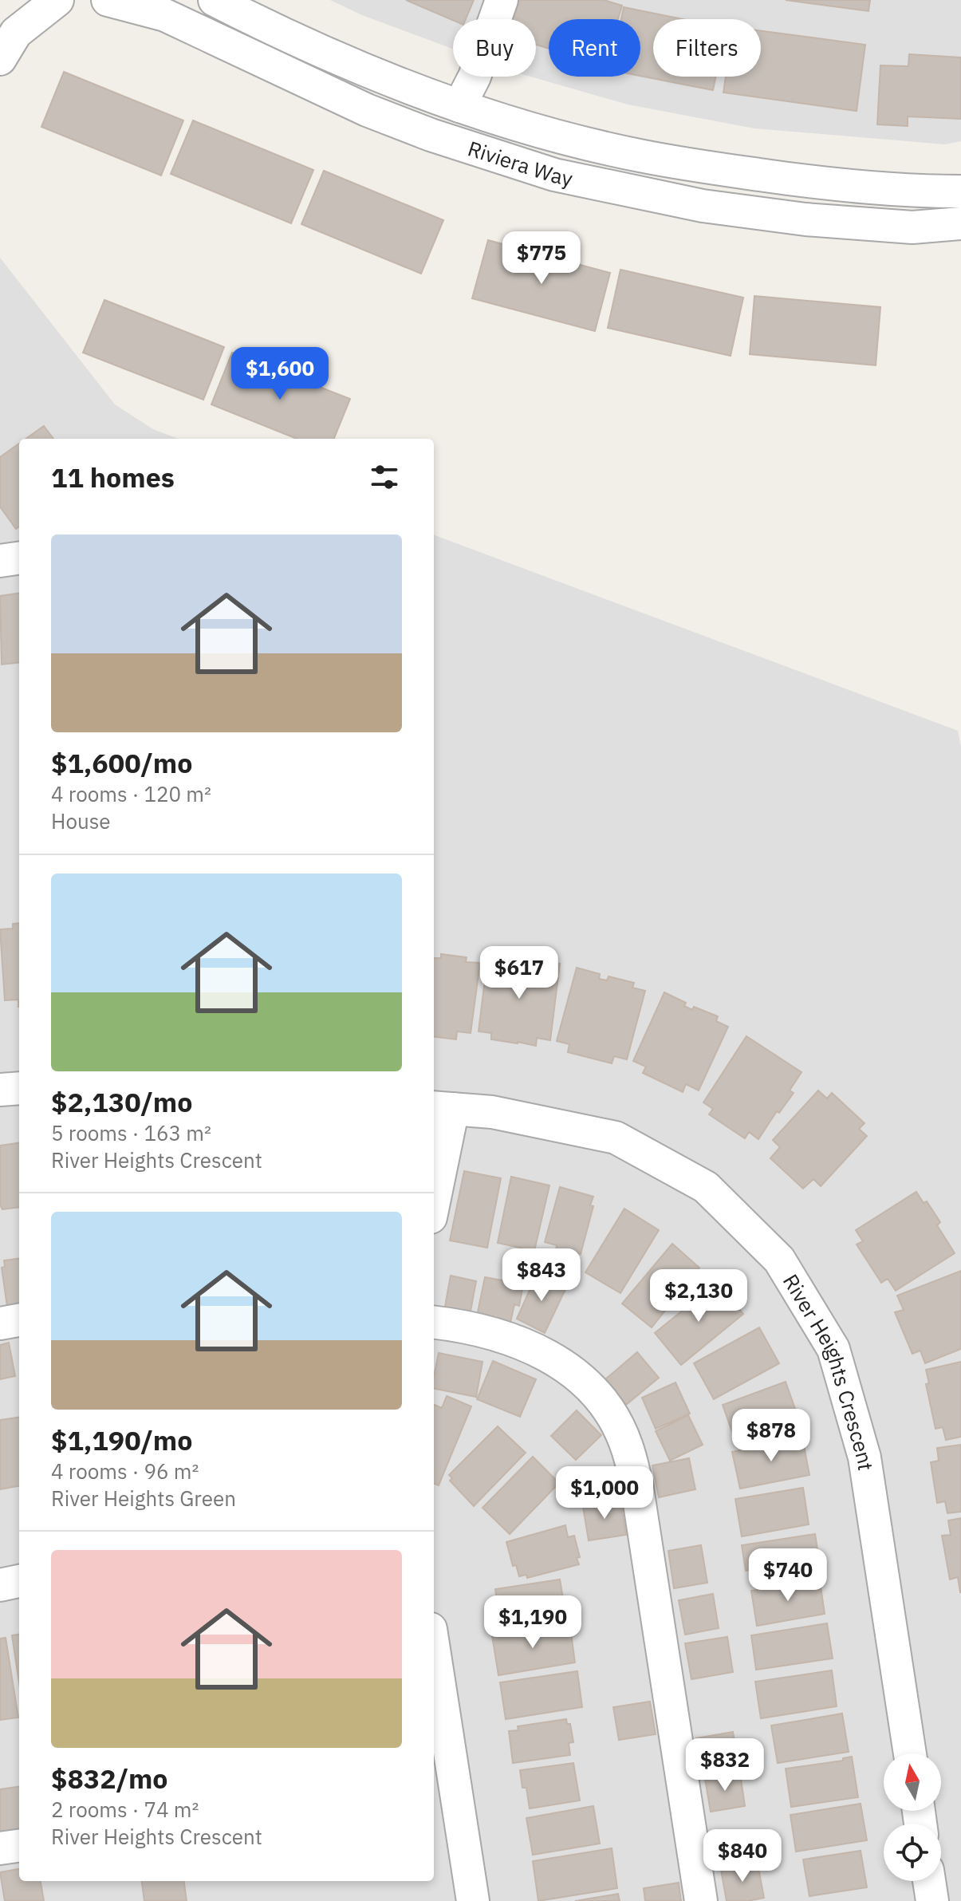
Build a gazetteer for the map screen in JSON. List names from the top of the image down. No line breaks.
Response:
{"streets":{"street":["Riviera Way","River Heights Crescent"]},"north":"top","page":{"chip":["Buy","Rent","Filters"],"price":["$775","$1,600","$617","$843","$2,130","$878","$1,000","$740","$1,190","$832","$840"],"heading":"11 homes","list":[{"name":"$1,600/mo","note":"4 rooms · 120 m² · House"},{"name":"$2,130/mo","note":"5 rooms · 163 m² · River Heights Crescent"},{"name":"$1,190/mo","note":"4 rooms · 96 m² · River Heights Green"},{"name":"$832/mo","note":"2 rooms · 74 m² · River Heights Crescent"}]}}
